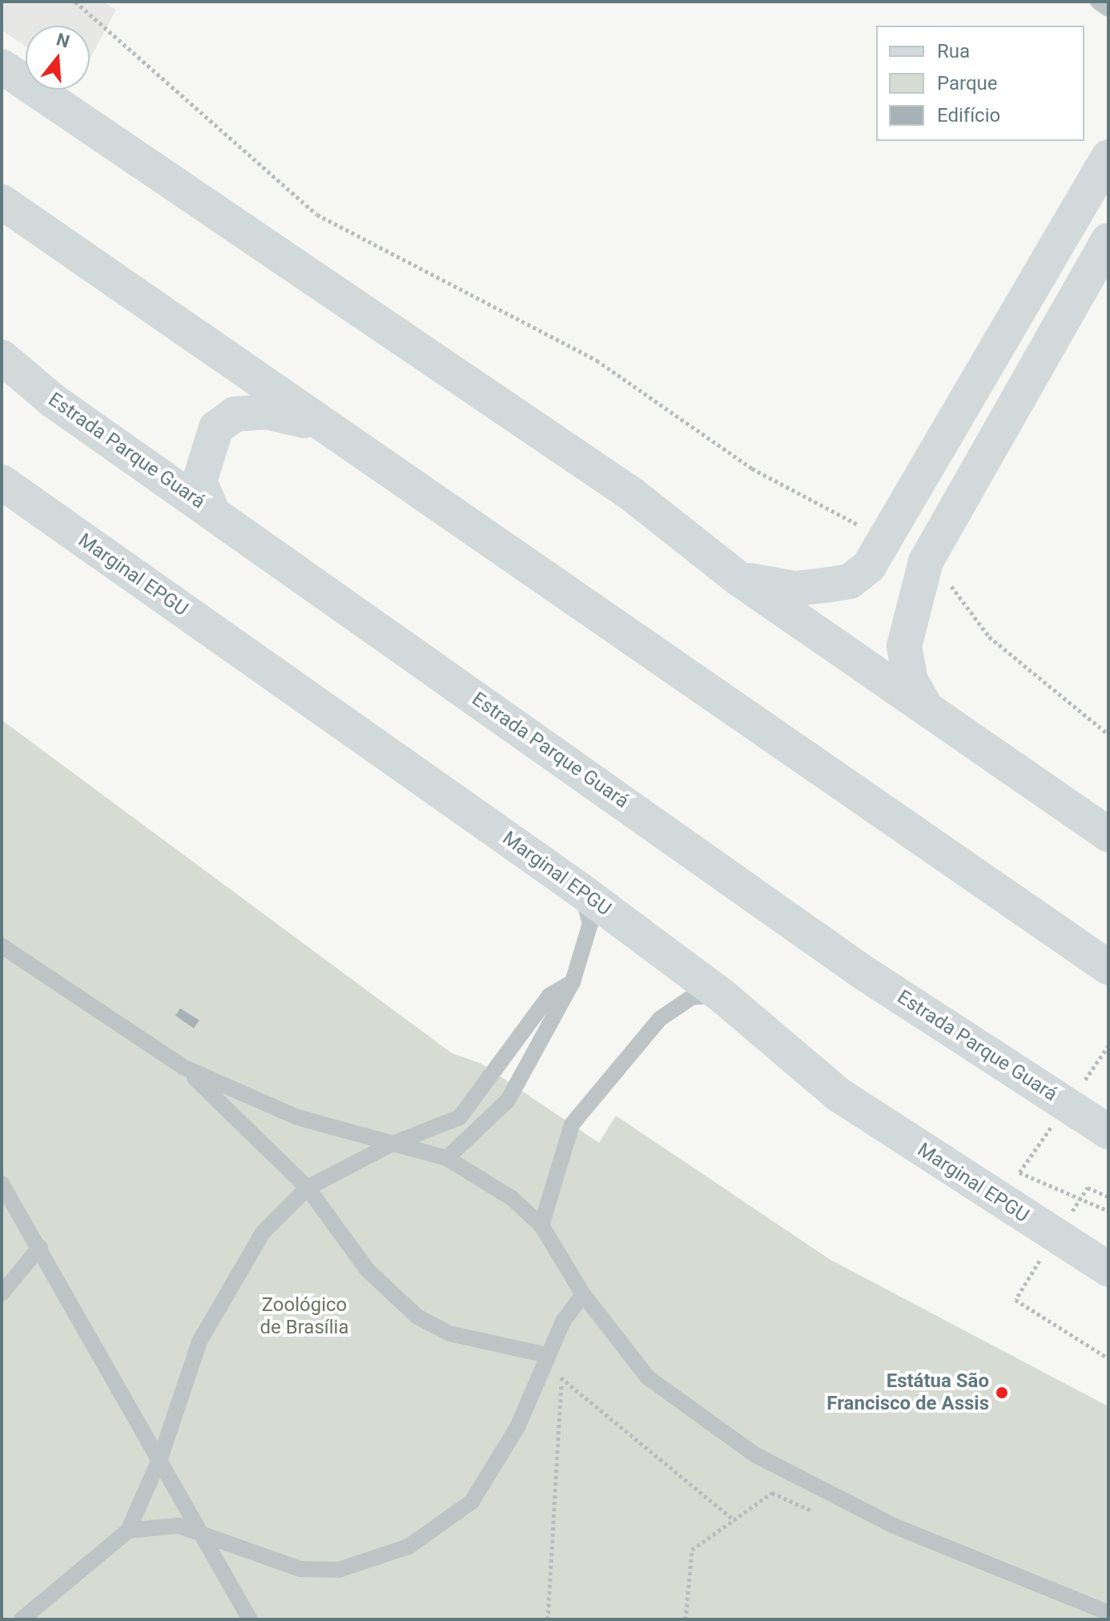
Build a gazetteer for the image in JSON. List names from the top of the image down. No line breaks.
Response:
{"streets":{"main road":["Estrada Parque Guará","Marginal EPGU"]},"parks":["Zoológico de Brasília"],"places":["Estátua São Francisco de Assis"],"legend":["Rua","Parque","Edifício"],"north":"top"}
